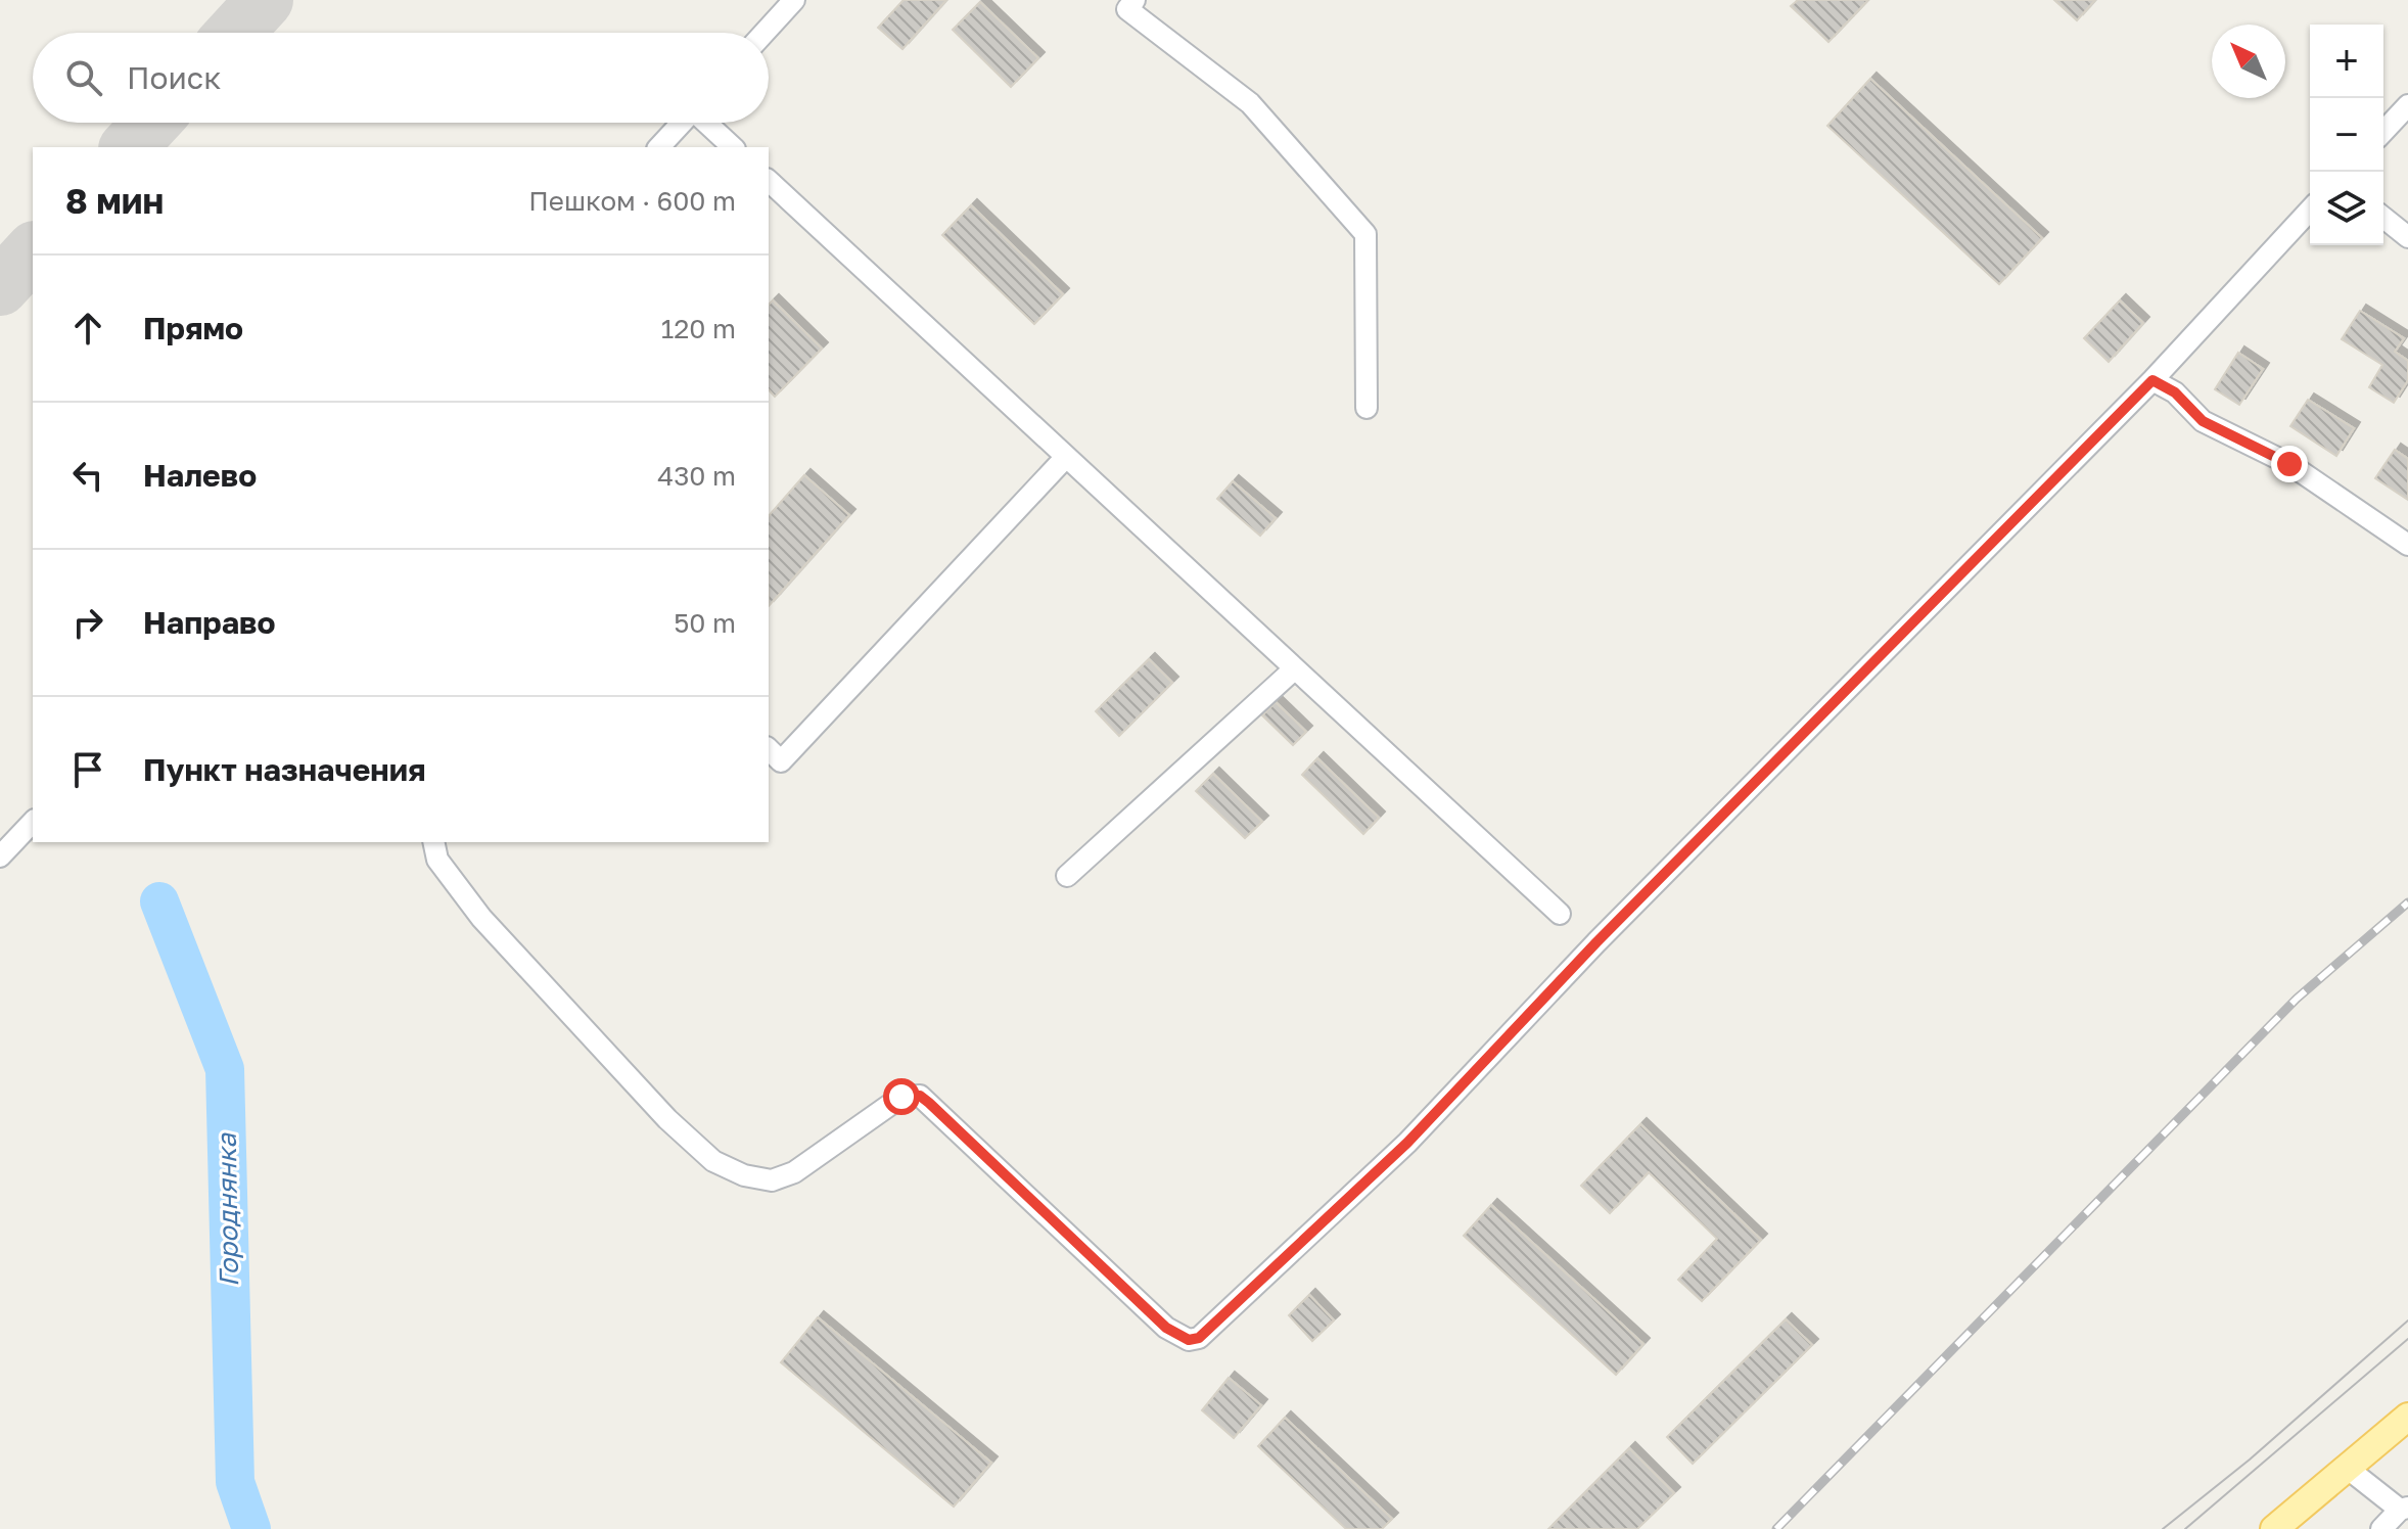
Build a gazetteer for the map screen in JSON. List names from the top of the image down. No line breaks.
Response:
{"water":["Городнянка"],"north":"top left","page":{"map_buttons":["+","−"],"search":"Поиск","heading":["8 мин","Пешком · 600 m"],"list":[["Прямо","120 m"],["Налево","430 m"],["Направо","50 m"],"Пункт назначения"]}}
